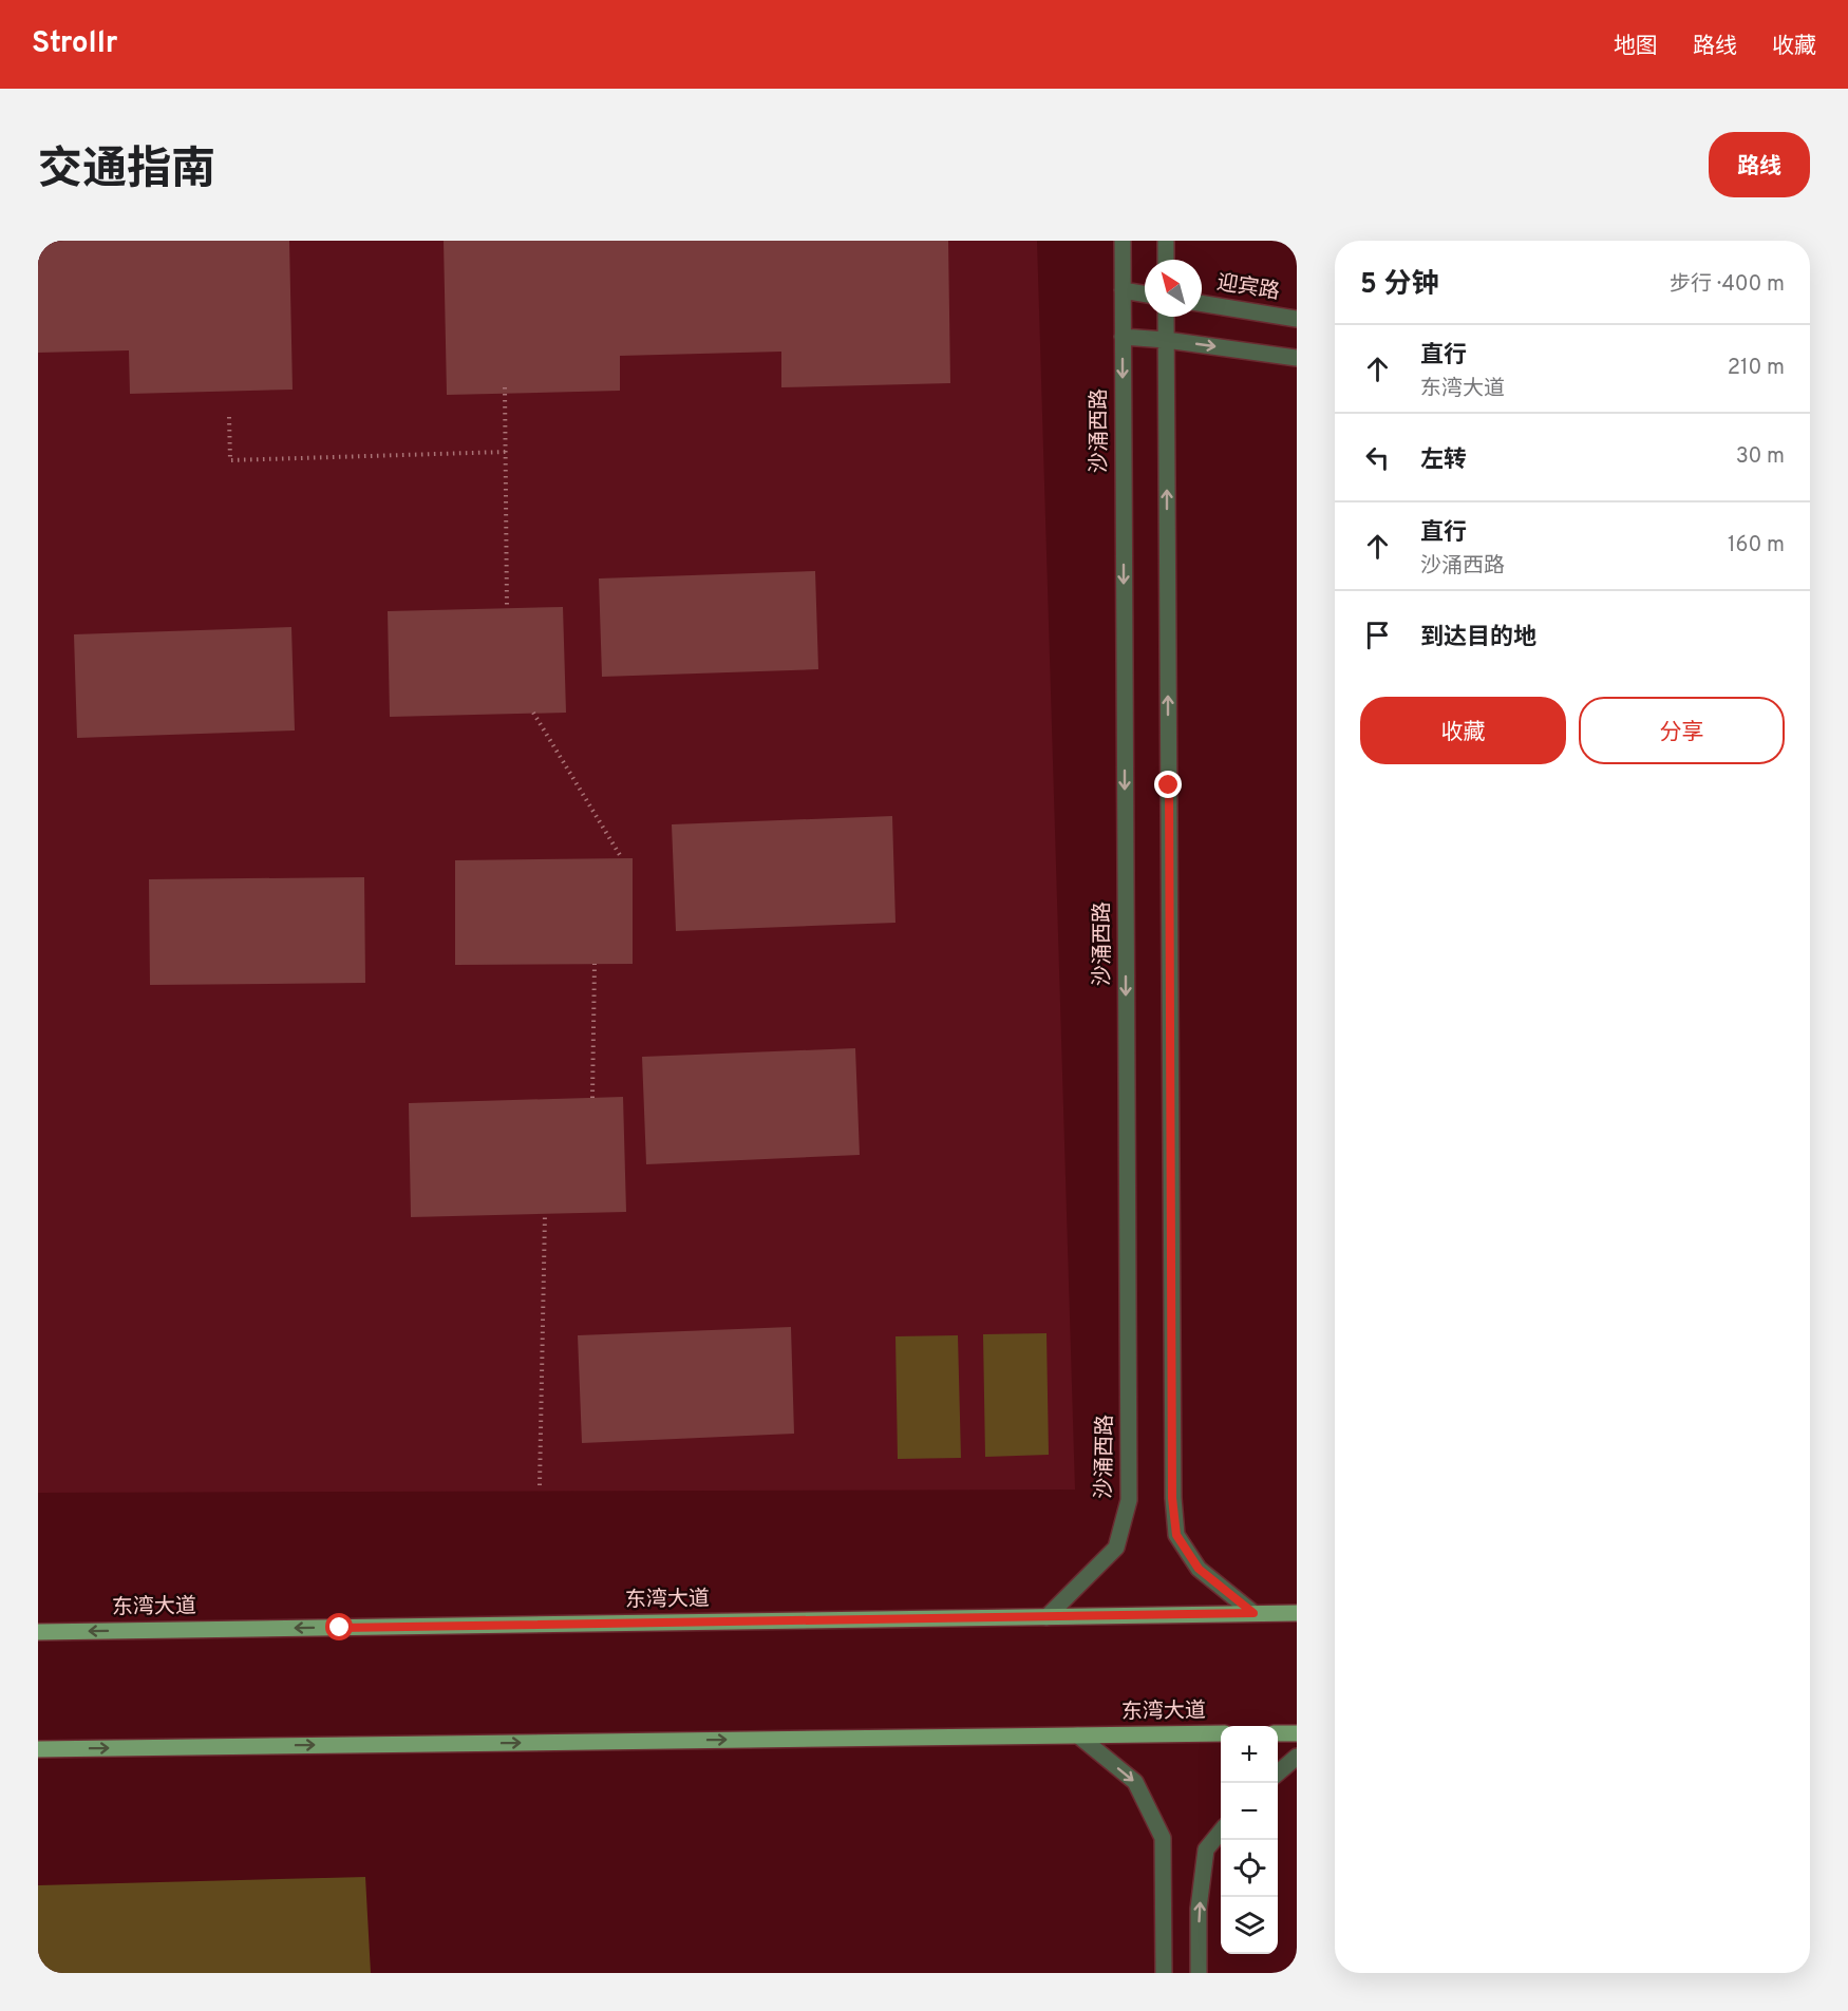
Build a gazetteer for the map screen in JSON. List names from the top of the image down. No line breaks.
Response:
{"streets":{"main road":["东湾大道"],"street":["迎宾路","沙涌西路"]},"crossings":[["沙涌西路","东湾大道"]],"north":"top left","page":{"header":"Strollr","nav":["地图","路线","收藏"],"title":"交通指南","buttons":["路线",["收藏","分享"]],"heading":["5 分钟","步行 · 400 m"],"list":[["直行","东湾大道","210 m"],["左转","30 m"],["直行","沙涌西路","160 m"],"到达目的地"],"map_buttons":["+","−"]}}
